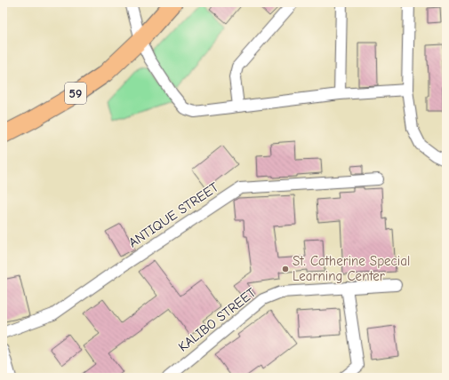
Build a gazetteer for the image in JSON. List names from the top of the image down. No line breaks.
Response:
{"streets":{"main road":["59"],"street":["ANTIQUE STREET","KALIBO STREET"]},"places":["St. Catherine Special Learning Center"]}
